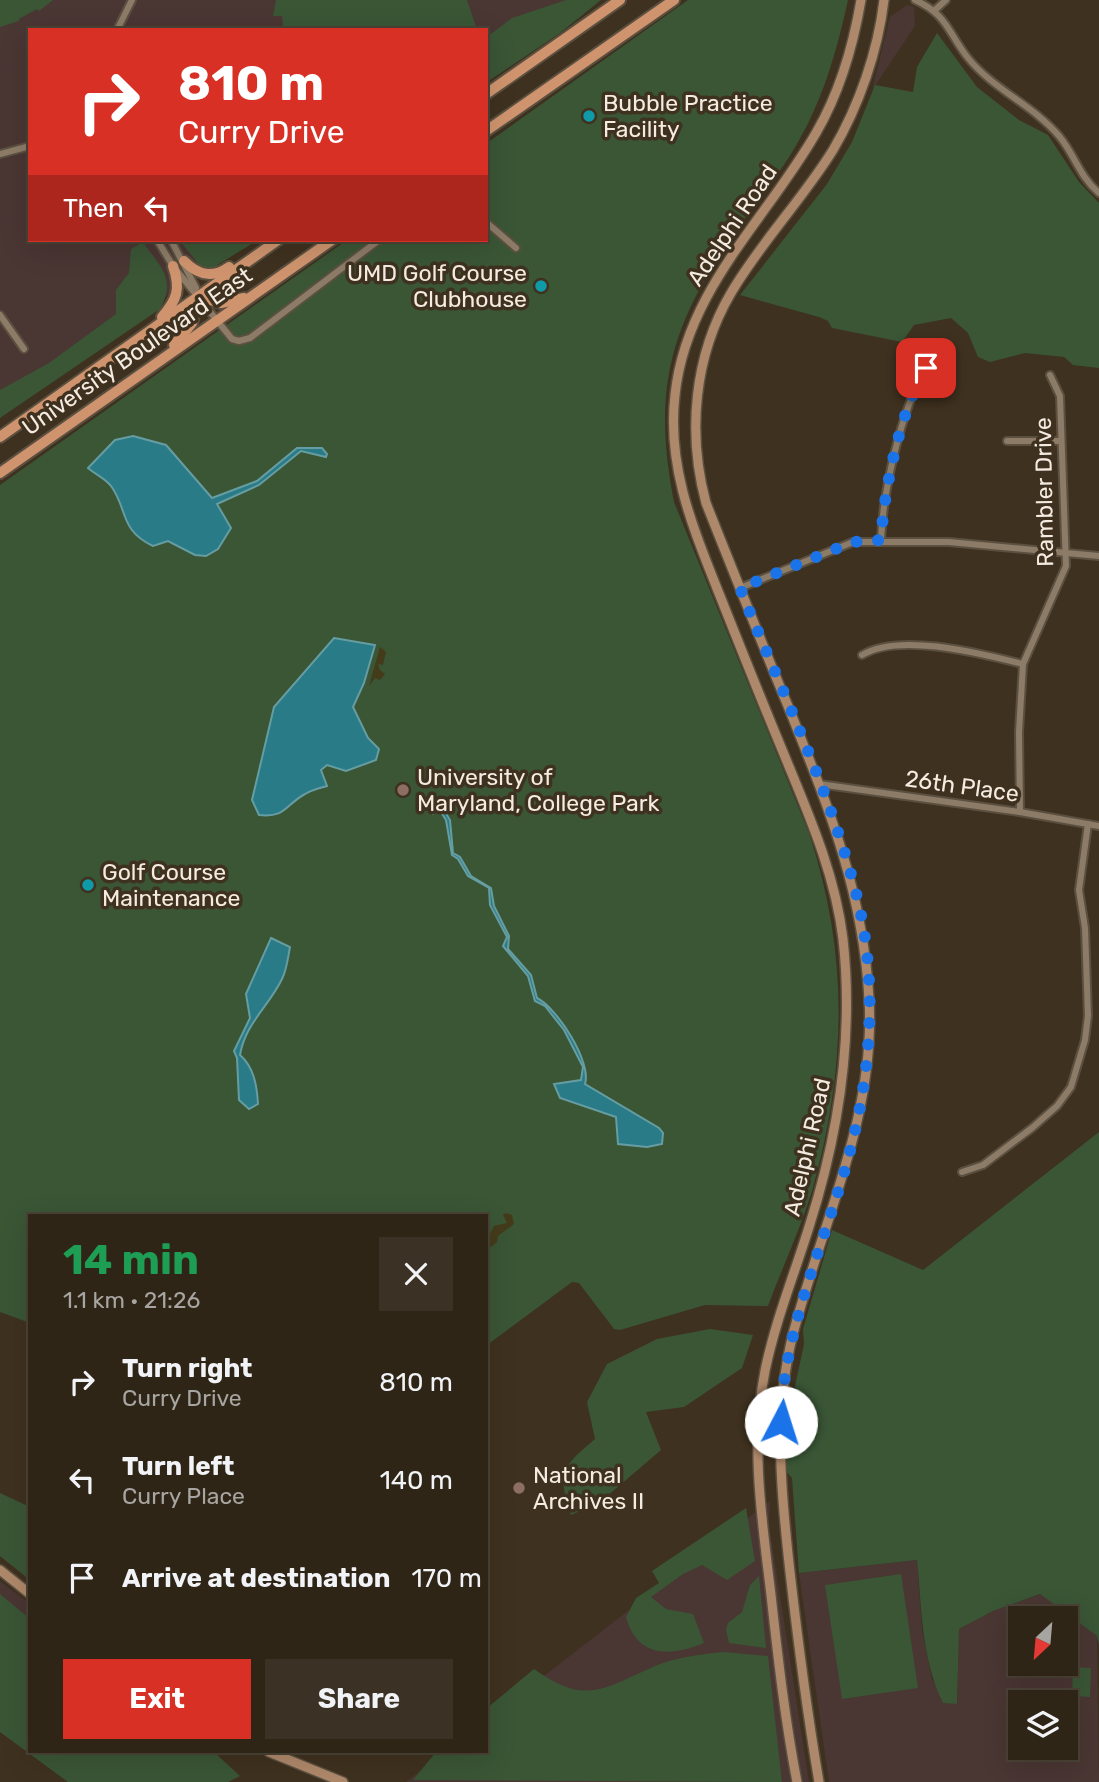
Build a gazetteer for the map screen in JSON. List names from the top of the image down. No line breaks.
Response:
{"streets":{"main road":["Adelphi Road","University Boulevard East"],"street":["Rambler Drive","26th Place"]},"crossings":[["Adelphi Road","26th Place"],["Rambler Drive","26th Place"]],"places":["Bubble Practice Facility","UMD Golf Course Clubhouse","University of Maryland, College Park","Golf Course Maintenance","National Archives II"],"north":"bottom left","page":{"turn":["810 m","Curry Drive"],"then":"Then","heading":["14 min","1.1 km · 21:26"],"list":[{"name":"Turn right","note":"Curry Drive","value":"810 m"},{"name":"Turn left","note":"Curry Place","value":"140 m"},{"name":"Arrive at destination","value":"170 m"}],"buttons":["Exit","Share"]}}
